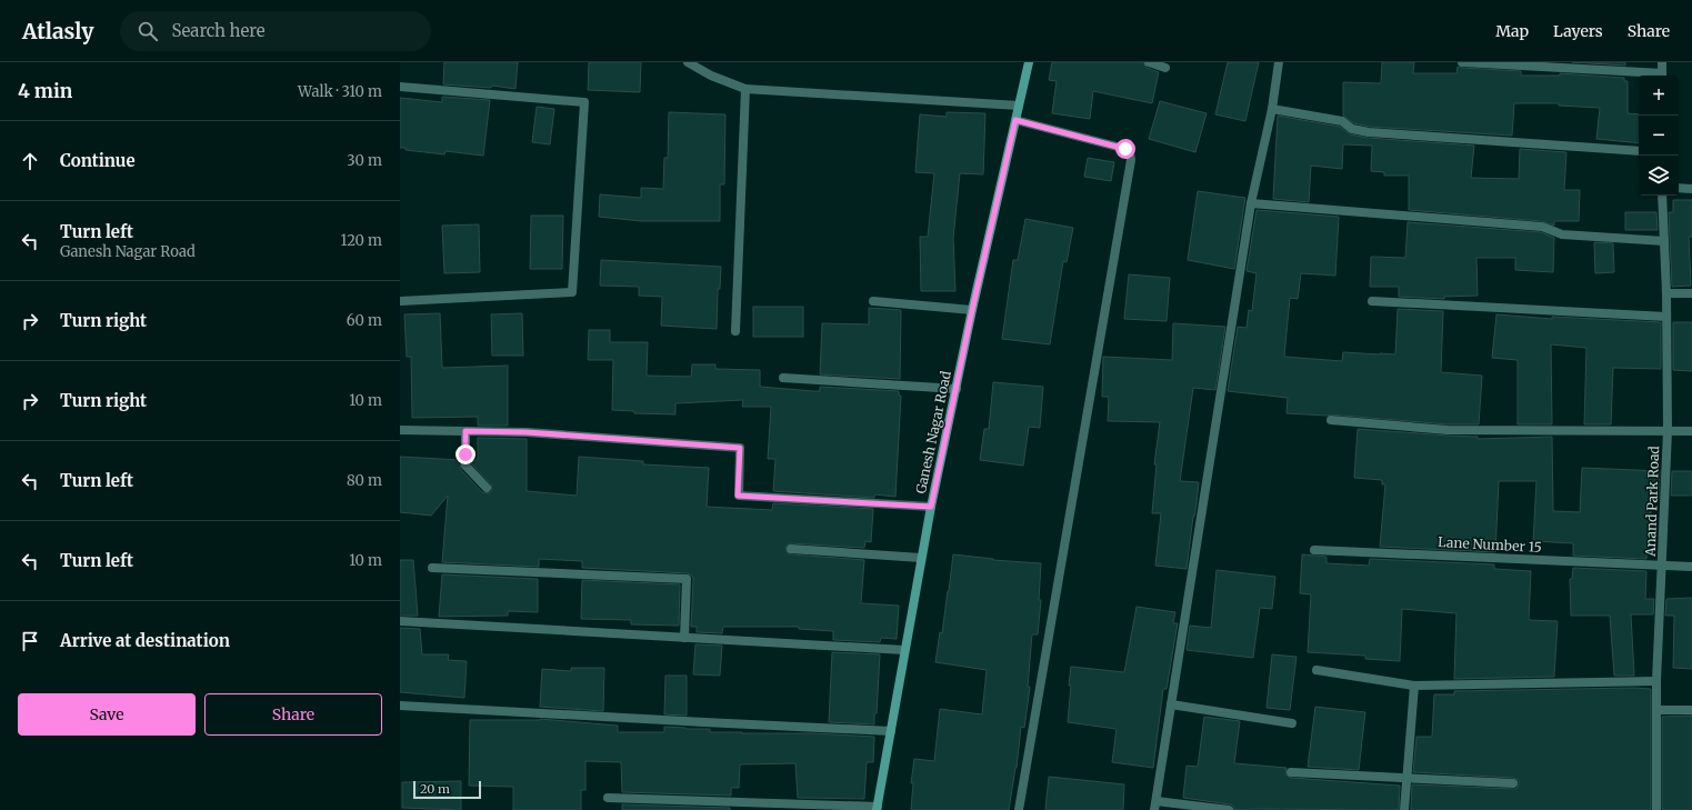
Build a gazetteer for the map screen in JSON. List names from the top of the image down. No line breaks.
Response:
{"streets":{"street":["Ganesh Nagar Road","Anand Park Road","Lane Number 15"]},"crossings":[["Anand Park Road","Lane Number 15"]],"scale_bar":"20 m","page":{"header":"Atlasly","search":"Search here","nav":["Map","Layers","Share"],"heading":["4 min","Walk · 310 m"],"map_buttons":["+","−"],"list":[["Continue","30 m"],["Turn left","Ganesh Nagar Road","120 m"],["Turn right","60 m"],["Turn right","10 m"],["Turn left","80 m"],["Turn left","10 m"],"Arrive at destination"],"buttons":["Save","Share"],"scale":"20 m"}}
